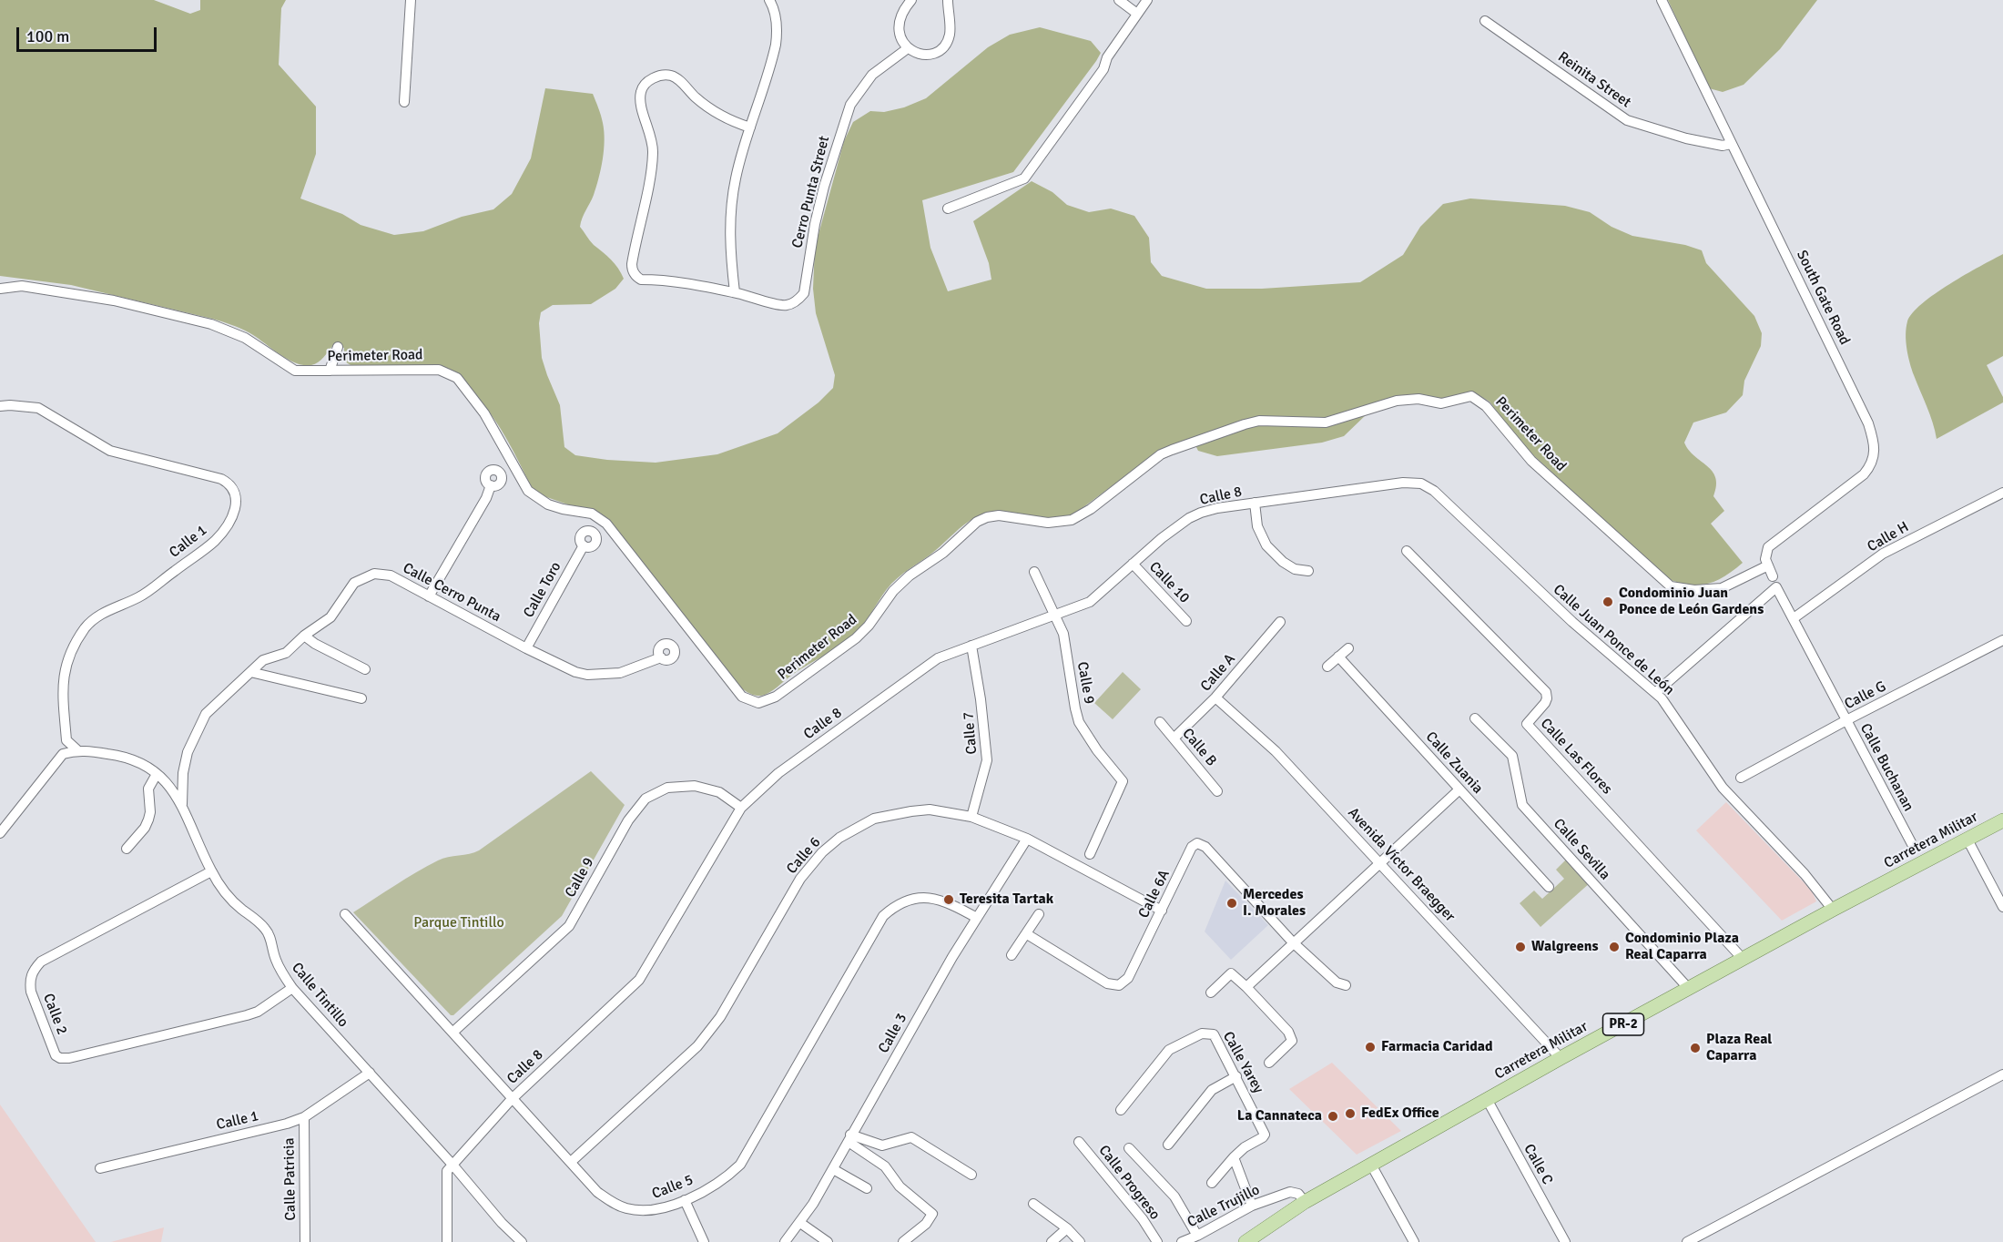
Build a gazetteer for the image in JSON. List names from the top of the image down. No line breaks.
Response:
{"streets":{"main road":["Carretera Militar","PR-2"],"street":["Reinita Street","Cerro Punta Street","South Gate Road","Perimeter Road","Calle 8","Calle H","Calle 1","Calle 10","Calle Toro","Calle Cerro Punta","Calle Juan Ponce de León","Calle A","Calle 9","Calle G","Calle 7","Calle B","Calle Las Flores","Calle Zuania","Calle Buchanan","Calle Sevilla","Calle 6","Avenida Víctor Braegger","Calle 6A","Calle Tintillo","Calle 2","Calle 3","Calle Yarey","Calle C","Calle Patricia","Calle Progreso","Calle 5","Calle Trujillo"]},"crossings":[["Reinita Street","South Gate Road"],["South Gate Road","Perimeter Road"],["Calle 8","Calle 10"],["Calle 8","Calle Juan Ponce de León"],["Calle 8","Calle 9"],["Calle 8","Calle 7"],["Calle 8","Calle Tintillo"],["Calle 8","Calle 5"],["Calle H","Calle Buchanan"],["Calle 1","Calle Tintillo"],["Calle 1","Calle Patricia"],["Calle Toro","Calle Cerro Punta"],["Calle Cerro Punta","Calle Tintillo"],["Calle Juan Ponce de León","Calle Buchanan"],["Calle Juan Ponce de León","Carretera Militar"],["Calle A","Calle B"],["Calle A","Avenida Víctor Braegger"],["Calle 9","Calle 5"],["Calle G","Calle Buchanan"],["Calle 7","Calle 6"],["Calle Las Flores","Carretera Militar"],["Carretera Militar","Calle Sevilla"],["Carretera Militar","Avenida Víctor Braegger"],["Carretera Militar","Calle C"],["Carretera Militar","Calle Trujillo"],["Calle 6","Calle 6A"],["Calle 6","Calle 3"],["Calle 6","Calle 5"],["Calle Tintillo","Calle 2"],["Calle 3","Calle 5"],["Calle Progreso","Calle Trujillo"]],"parks":["Parque Tintillo"],"places":["Condominio Juan Ponce de León Gardens","Teresita Tartak","Mercedes I. Morales","Walgreens","Condominio Plaza Real Caparra","Farmacia Caridad","Plaza Real Caparra","FedEx Office","La Cannateca"],"scale_bar":"100 m"}
